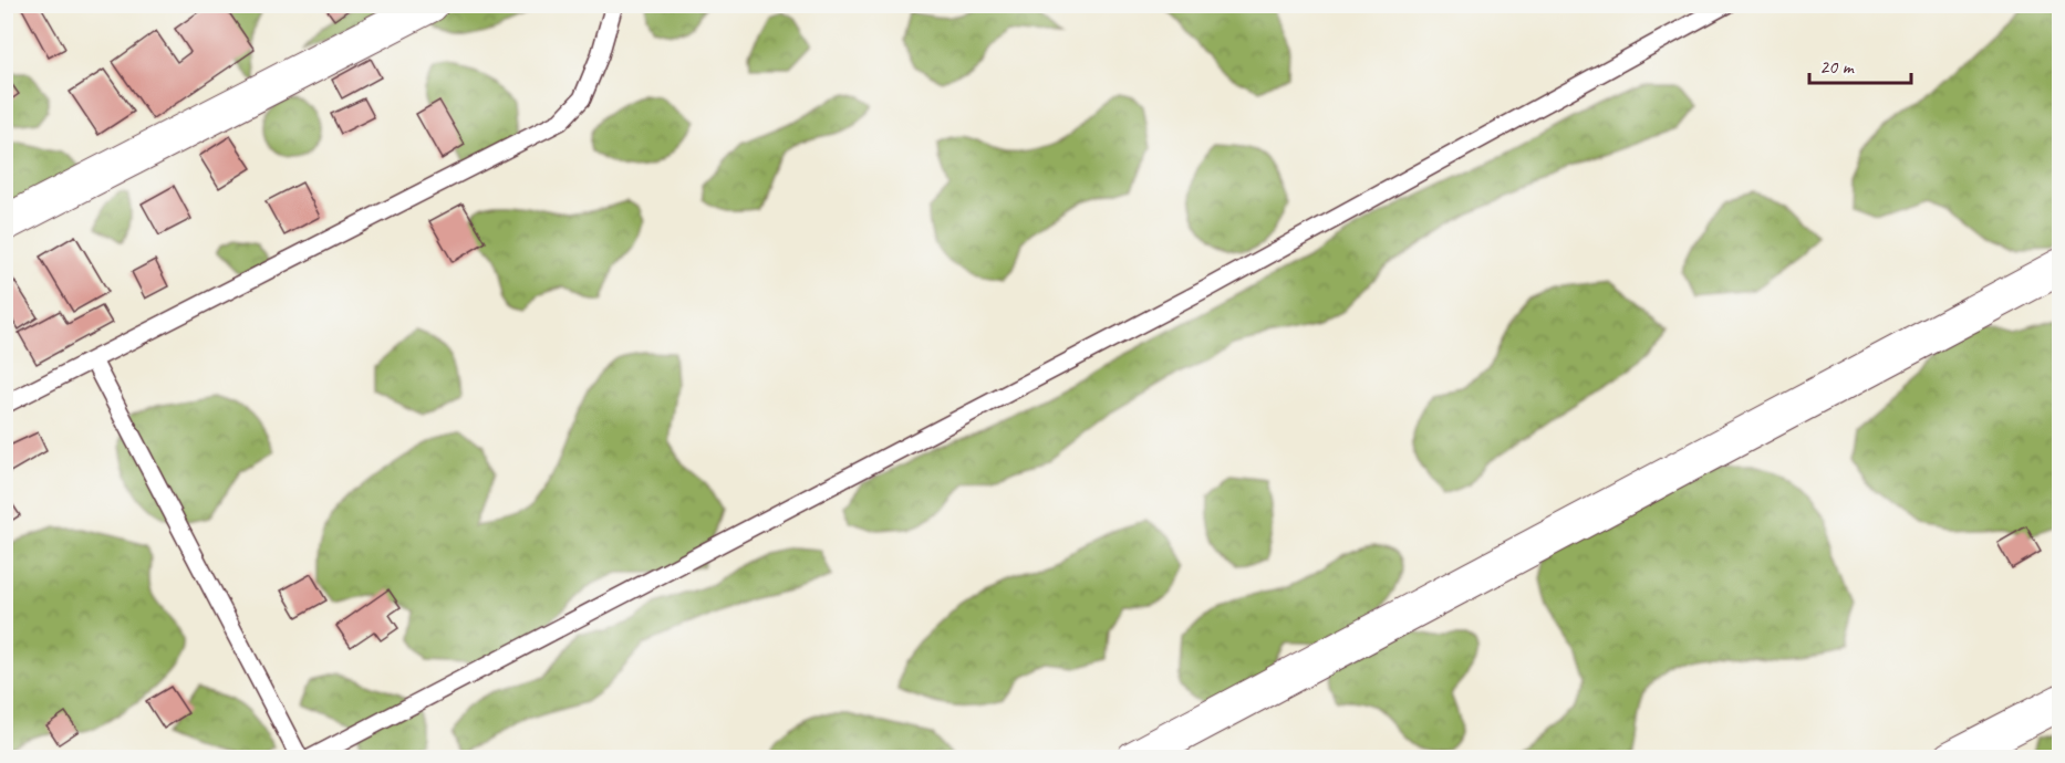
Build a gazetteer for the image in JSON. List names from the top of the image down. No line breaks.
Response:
{"scale_bar":"20 m"}
